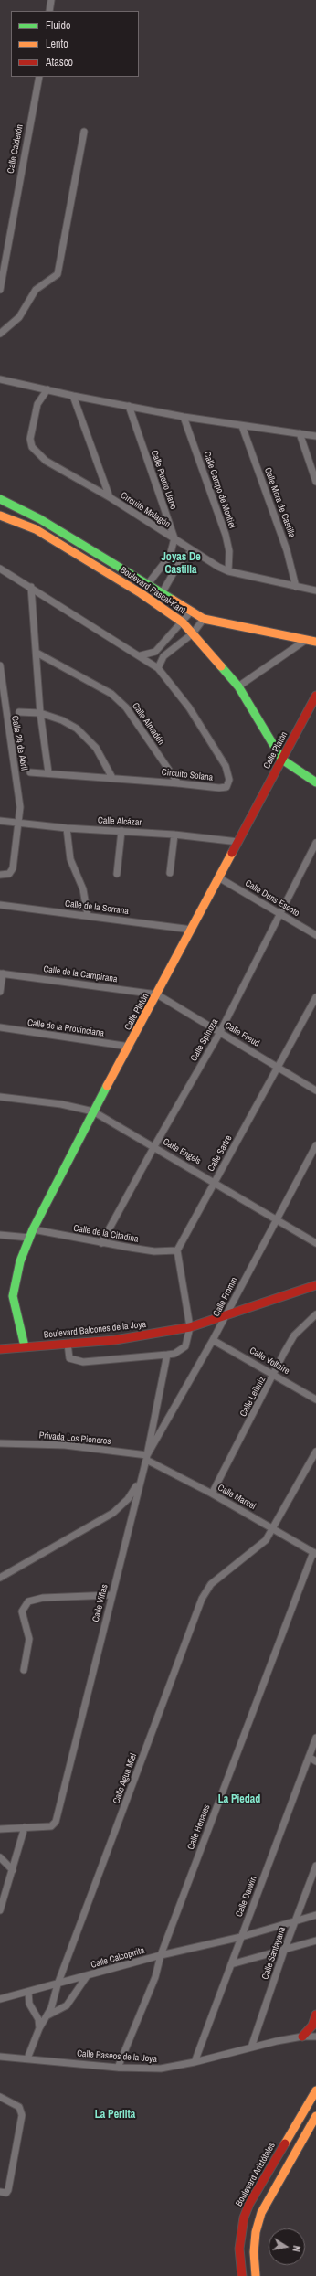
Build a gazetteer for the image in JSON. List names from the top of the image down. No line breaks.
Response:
{"streets":{"street":["Calle Calderón","Calle Puerto Llano","Calle Campo de Montiel","Calle Mora de Castilla","Circuito Malagón","Boulevard Pascal-Kant","Calle Almadén","Calle 24 de Abril","Calle Platón","Circuito Solana","Calle Alcázar","Calle Duns Escoto","Calle de la Serrana","Calle de la Campirana","Calle de la Provinciana","Calle Freud","Calle Spinoza","Calle Engels","Calle Sartre","Calle de la Citadina","Calle Fromm","Boulevard Balcones de la Joya","Calle Voltaire","Calle Leibniz","Privada Los Pioneros","Calle Marcel","Calle Viñas","Calle Agua Miel","Calle Henares","Calle Darwin","Calle Santayana","Calle Calcopirita","Calle Paseos de la Joya","Boulevard Aristóteles"]},"crossings":[["Calle Puerto Llano","Circuito Malagón"],["Calle Campo de Montiel","Circuito Malagón"],["Calle Mora de Castilla","Circuito Malagón"],["Boulevard Pascal-Kant","Calle Platón"],["Calle Almadén","Circuito Solana"],["Calle 24 de Abril","Calle Alcázar"],["Calle Platón","Calle Alcázar"],["Calle Platón","Calle Duns Escoto"],["Calle Platón","Calle de la Serrana"],["Calle Platón","Calle de la Campirana"],["Calle Platón","Calle de la Provinciana"],["Calle Platón","Calle Freud"],["Calle Platón","Calle Engels"],["Calle Platón","Calle de la Citadina"],["Calle Platón","Boulevard Balcones de la Joya"],["Calle Duns Escoto","Calle Spinoza"],["Calle de la Campirana","Calle Freud"],["Calle Freud","Calle Spinoza"],["Calle Freud","Calle Sartre"],["Calle Spinoza","Calle Engels"],["Calle Spinoza","Calle de la Citadina"],["Calle Engels","Calle Sartre"],["Calle Engels","Calle Fromm"],["Calle Sartre","Calle de la Citadina"],["Calle Fromm","Boulevard Balcones de la Joya"],["Calle Fromm","Calle Voltaire"],["Calle Fromm","Privada Los Pioneros"],["Calle Fromm","Calle Marcel"],["Calle Fromm","Calle Viñas"],["Calle Voltaire","Calle Leibniz"],["Calle Leibniz","Calle Marcel"],["Privada Los Pioneros","Calle Marcel"],["Privada Los Pioneros","Calle Viñas"],["Calle Marcel","Calle Viñas"],["Calle Marcel","Calle Agua Miel"],["Calle Marcel","Calle Henares"],["Calle Agua Miel","Calle Calcopirita"],["Calle Agua Miel","Calle Paseos de la Joya"],["Calle Henares","Calle Calcopirita"],["Calle Henares","Calle Paseos de la Joya"],["Calle Darwin","Calle Calcopirita"],["Calle Darwin","Calle Paseos de la Joya"],["Calle Santayana","Calle Calcopirita"],["Calle Santayana","Calle Paseos de la Joya"]],"districts":["Joyas De Castilla","La Piedad","La Perlita"],"legend":["Fluido","Lento","Atasco"],"north":"right"}
